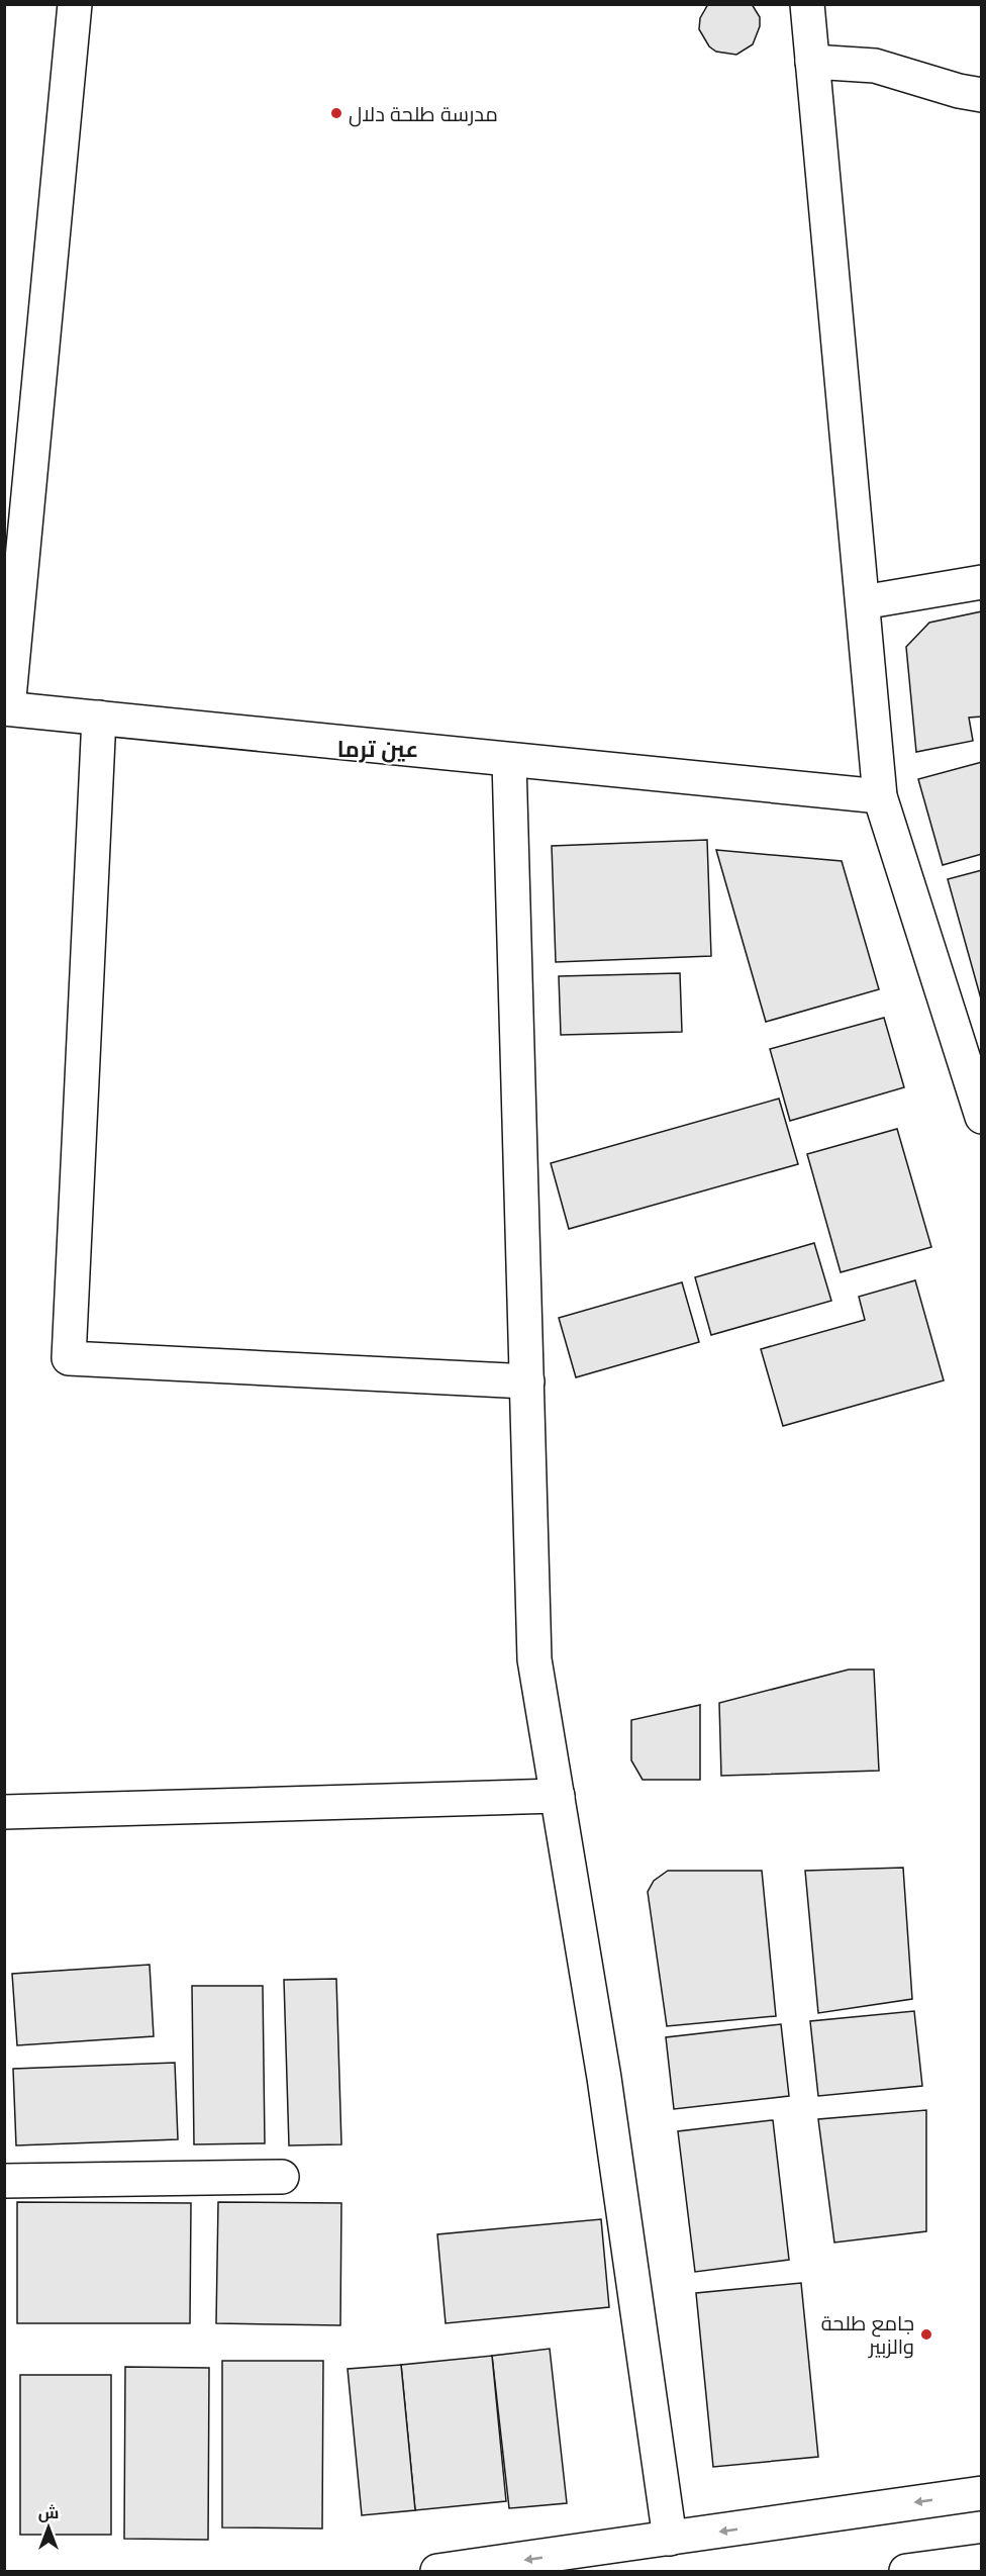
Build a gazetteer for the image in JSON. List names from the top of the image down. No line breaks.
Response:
{"districts":["عين ترما"],"places":["مدرسة طلحة دلال","جامع طلحة والزبير"],"north":"top"}
